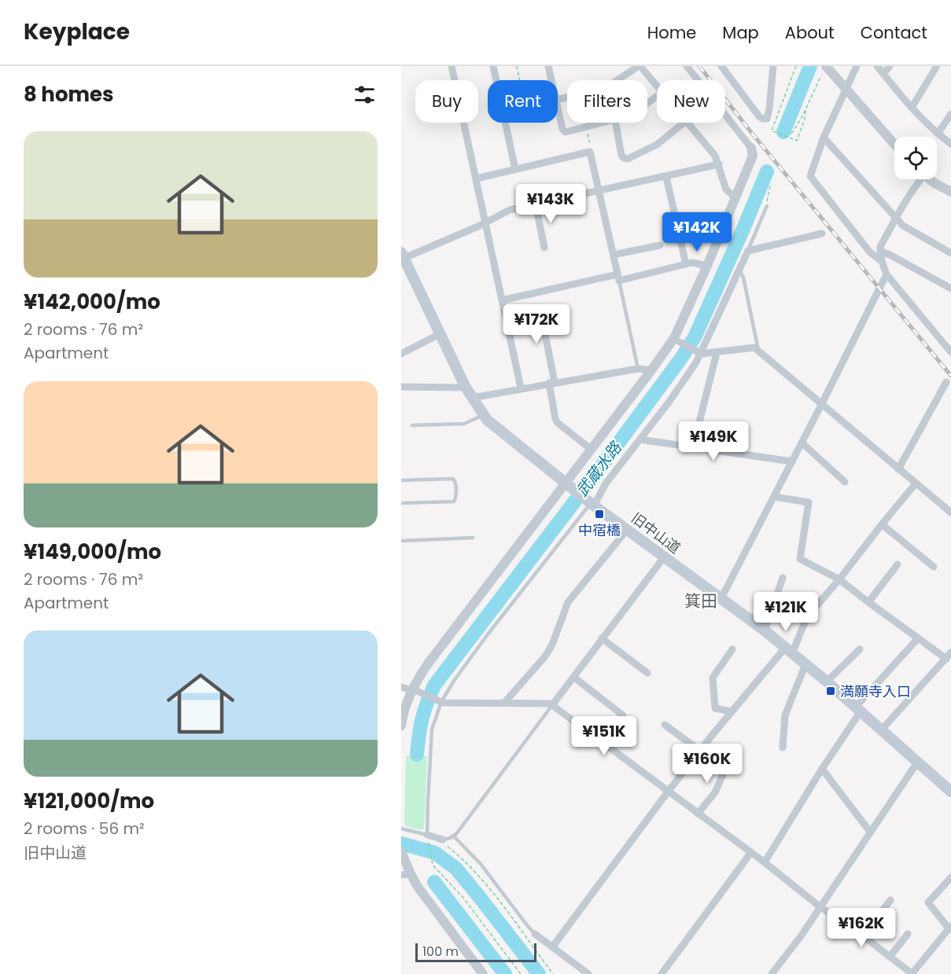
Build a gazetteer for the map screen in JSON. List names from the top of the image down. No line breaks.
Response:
{"streets":{"main road":["旧中山道"]},"districts":["箕田"],"water":["武蔵水路"],"places":{"transit":["中宿橋","満願寺入口"]},"scale_bar":"100 m","page":{"header":"Keyplace","nav":["Home","Map","About","Contact"],"heading":"8 homes","chip":["Buy","Rent","Filters","New"],"list":[{"name":"¥142,000/mo","note":"2 rooms · 76 m² · Apartment"},{"name":"¥149,000/mo","note":"2 rooms · 76 m² · Apartment"},{"name":"¥121,000/mo","note":"2 rooms · 56 m² · 旧中山道"}],"price":["¥143K","¥142K","¥172K","¥149K","¥121K","¥151K","¥160K","¥162K"],"scale":"100 m"}}
